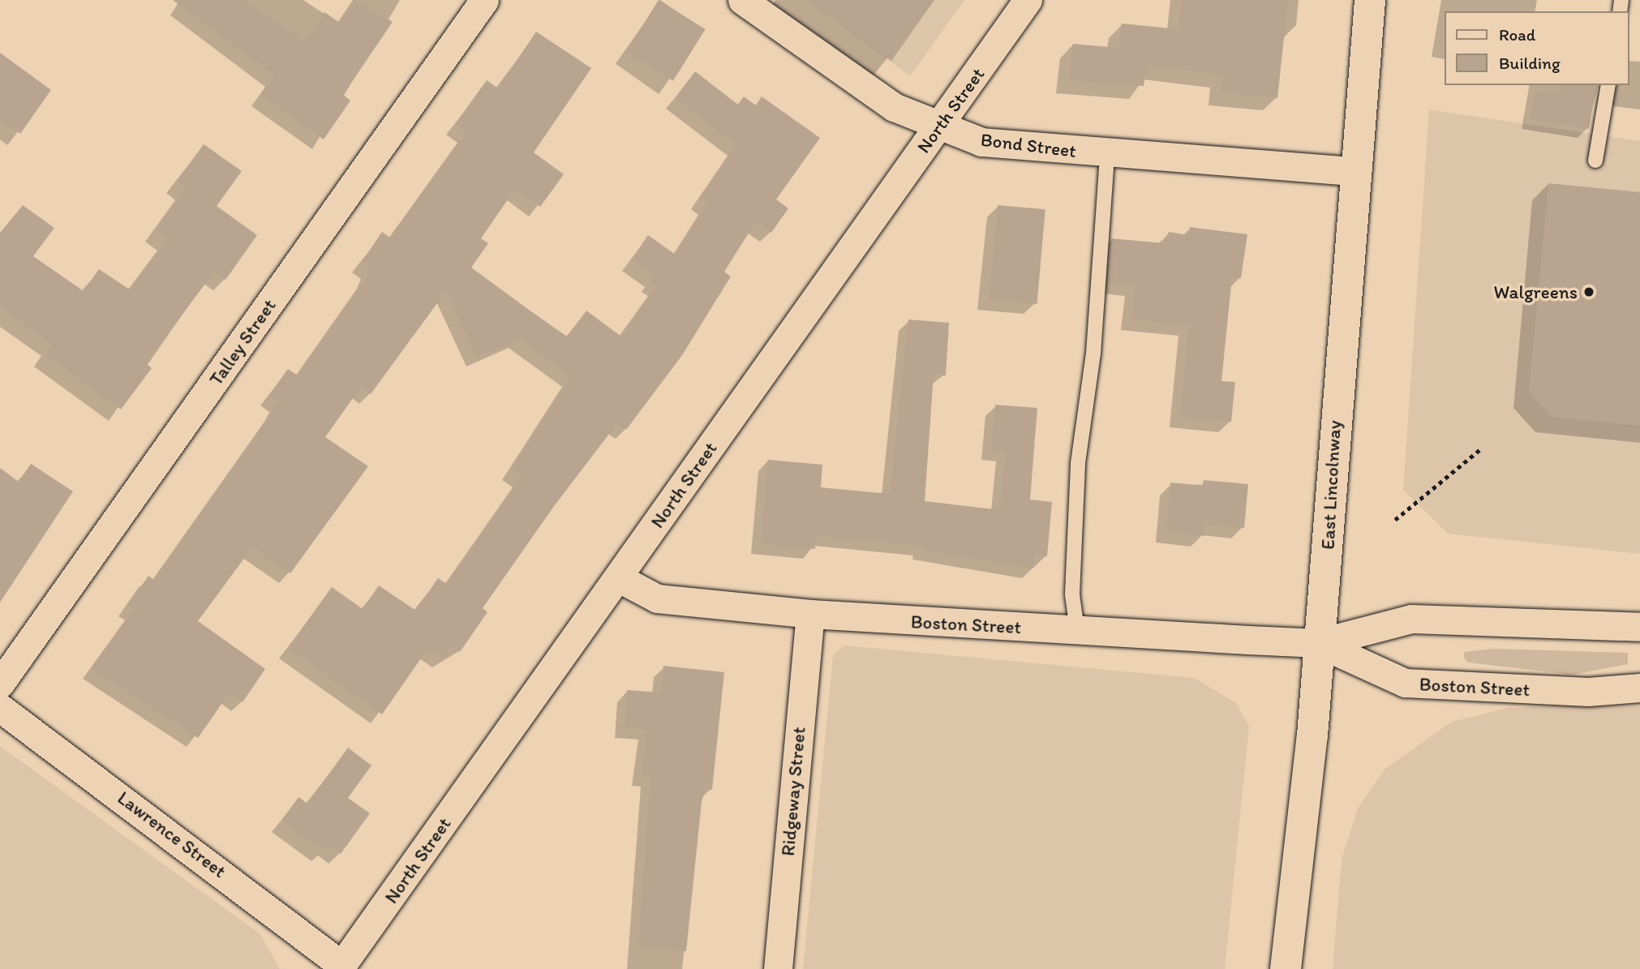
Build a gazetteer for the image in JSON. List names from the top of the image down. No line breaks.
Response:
{"streets":{"main road":["East Lincolnway"],"street":["North Street","Bond Street","Talley Street","Boston Street","Ridgeway Street","Lawrence Street"]},"crossings":[["North Street","Bond Street"],["North Street","Boston Street"],["North Street","Lawrence Street"],["Bond Street","East Lincolnway"],["East Lincolnway","Boston Street"],["Boston Street","Ridgeway Street"]],"places":["Walgreens"],"legend":["Road","Building"]}
